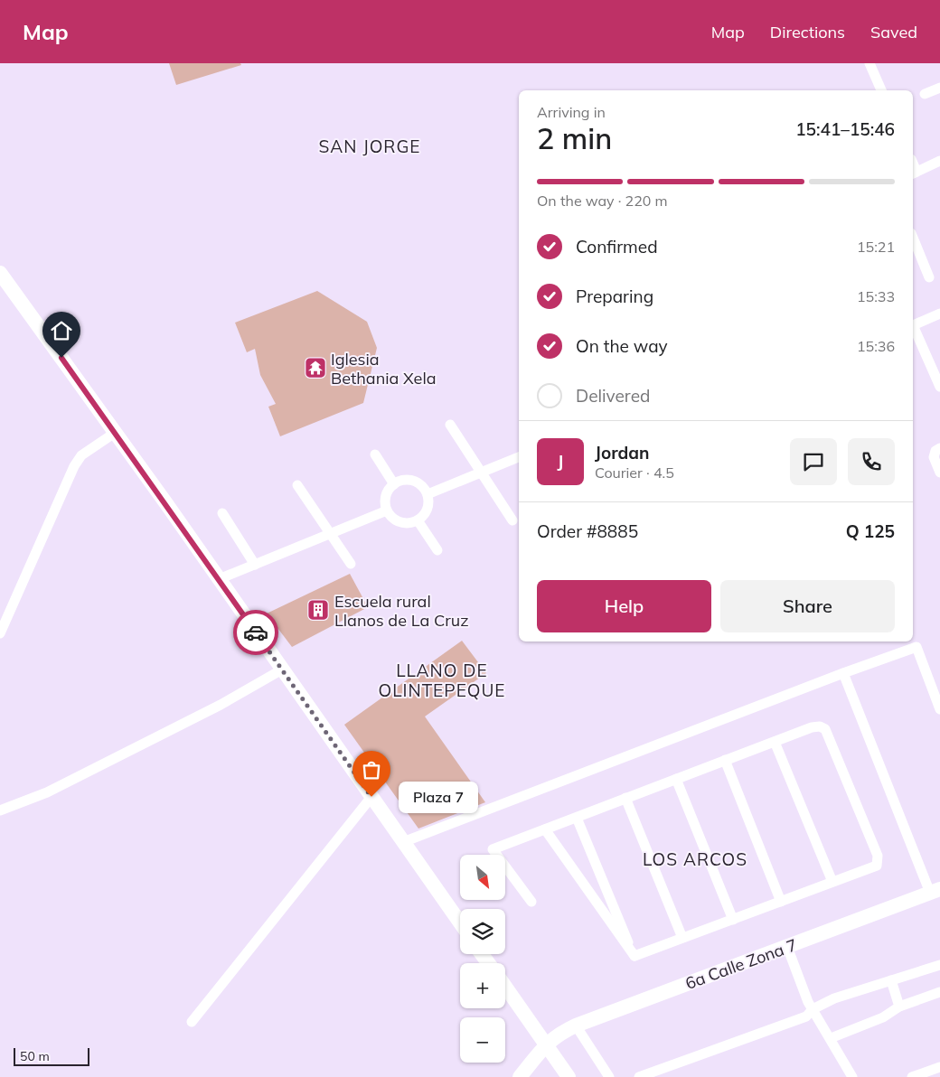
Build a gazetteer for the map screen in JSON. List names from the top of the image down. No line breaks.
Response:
{"streets":{"main road":["6a Calle Zona 7"]},"districts":["SAN JORGE","LLANO DE OLINTEPEQUE","LOS ARCOS"],"places":{"temple":["Iglesia Bethania Xela"],"building":["Escuela rural Llanos de La Cruz"],"other":["Plaza 7"]},"scale_bar":"50 m","north":"bottom right","page":{"header":"Map","nav":["Map","Directions","Saved"],"heading":["2 min","Arriving in","15:41–15:46"],"panel":["Jordan","Courier · 4.5","Order #8885","Q 125"],"bar":"On the way · 220 m","list":[["Confirmed","15:21"],["Preparing","15:33"],["On the way","15:36"],"Delivered"],"round":"J","buttons":["Help","Share"],"bubble":"Plaza 7","map_buttons":["+","−"],"scale":"50 m"}}
